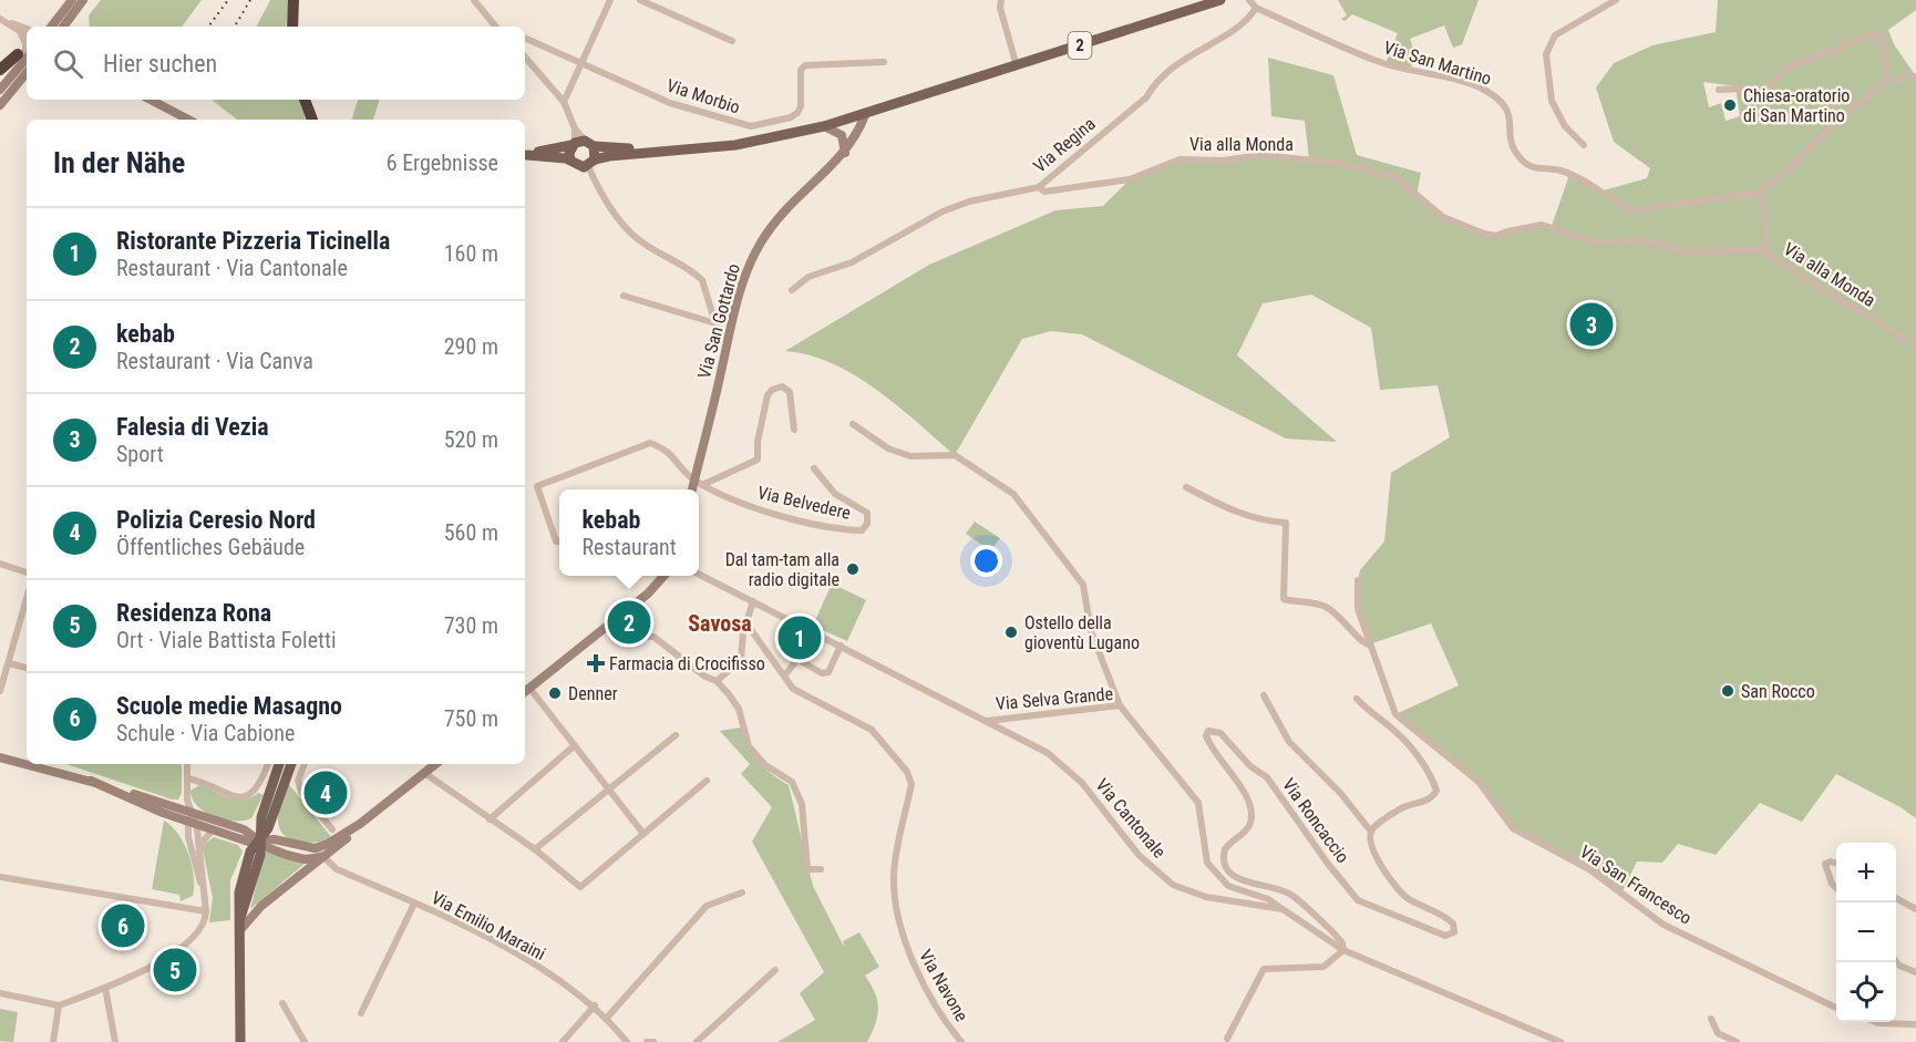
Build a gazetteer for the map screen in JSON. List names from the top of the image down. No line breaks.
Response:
{"streets":{"main road":["2","Via San Gottardo"],"street":["Via San Martino","Via Morbio","Via alla Monda","Via Regina","Via Belvedere","Via Selva Grande","Via Cantonale","Via Roncaccio","Via San Francesco","Via Emilio Maraini","Via Navone"]},"crossings":[["2","Via San Gottardo"],["Via San Martino","Via Regina"],["Via alla Monda","Via Regina"],["Via San Gottardo","Via Belvedere"],["Via Selva Grande","Via Cantonale"],["Via Cantonale","Via Roncaccio"]],"districts":["Savosa"],"places":{"other":["Chiesa-oratorio di San Martino","Dal tam-tam alla radio digitale","Ostello della gioventù Lugano","San Rocco","Denner"],"health":["Farmacia di Crocifisso"]},"page":{"search":"Hier suchen","heading":["In der Nähe","6 Ergebnisse"],"list":[{"mark":"1","name":"Ristorante Pizzeria Ticinella","note":"Restaurant · Via Cantonale","value":"160 m"},{"mark":"2","name":"kebab","note":"Restaurant · Via Canva","value":"290 m"},{"mark":"3","name":"Falesia di Vezia","note":"Sport","value":"520 m"},{"mark":"4","name":"Polizia Ceresio Nord","note":"Öffentliches Gebäude","value":"560 m"},{"mark":"5","name":"Residenza Rona","note":"Ort · Viale Battista Foletti","value":"730 m"},{"mark":"6","name":"Scuole medie Masagno","note":"Schule · Via Cabione","value":"750 m"}],"pins":["3","2","1","4","6","5"],"popup":["kebab","Restaurant"],"map_buttons":["+","−"]}}
